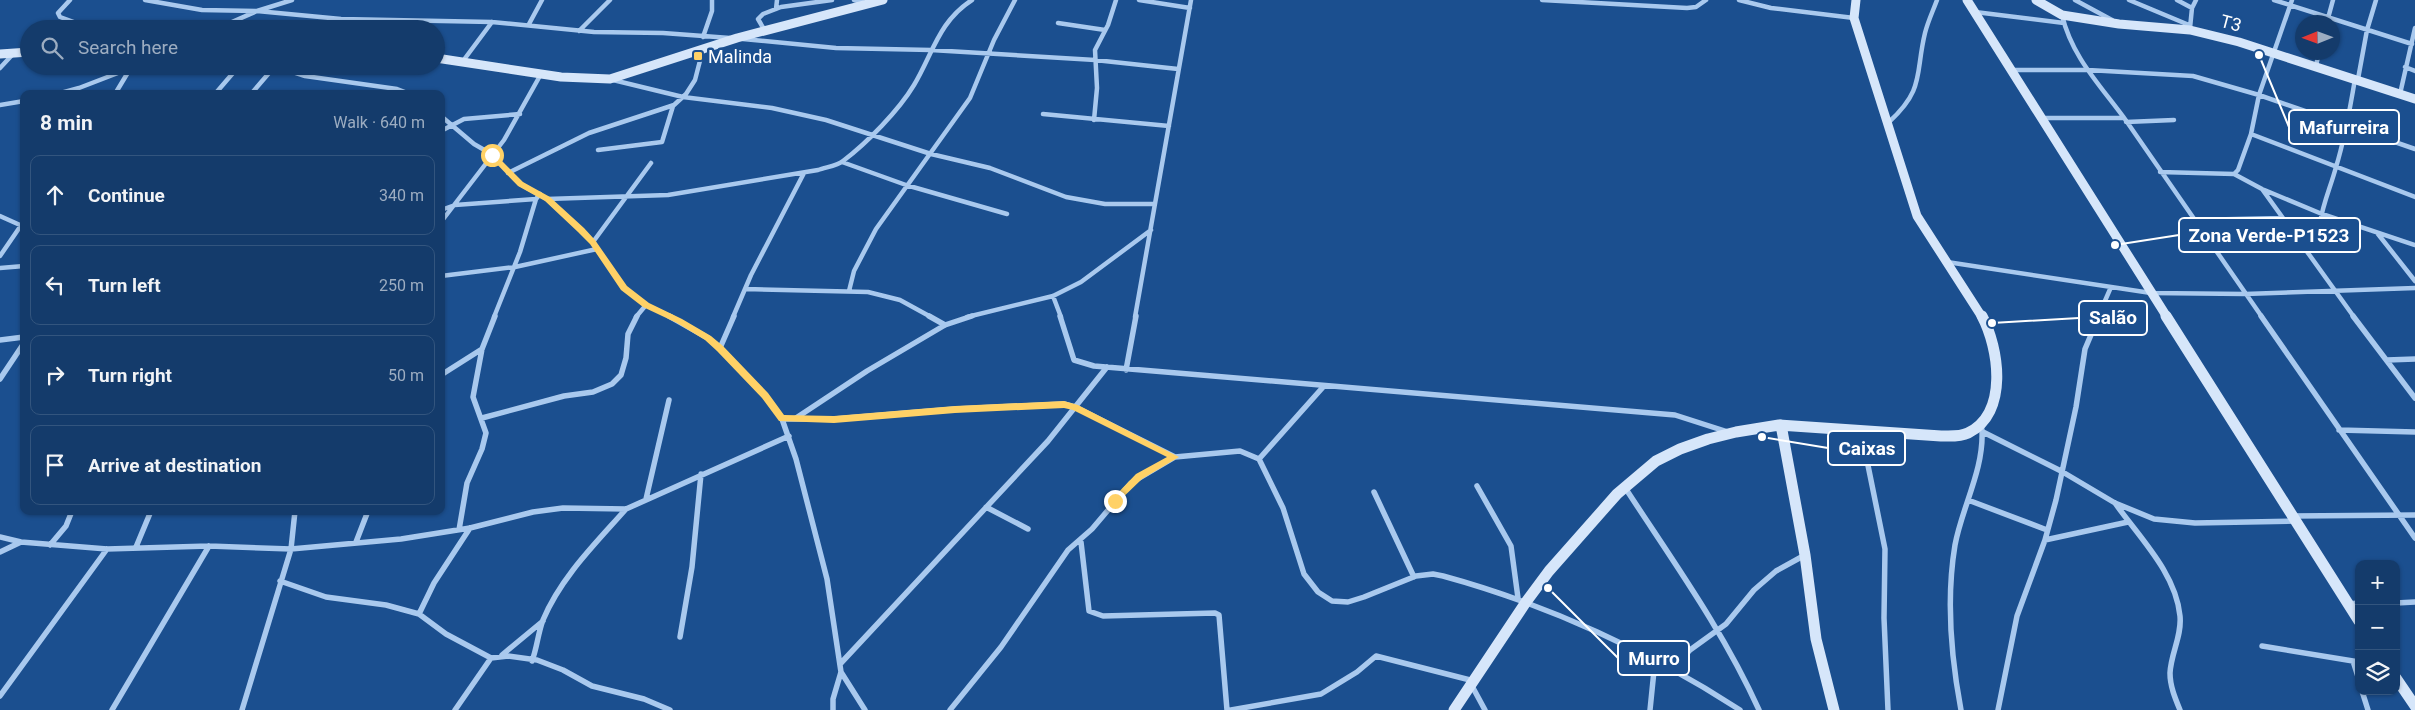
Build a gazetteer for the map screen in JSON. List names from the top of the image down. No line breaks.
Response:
{"streets":{"street":["T3"]},"places":{"other":["Mafurreira","Zona Verde-P1523","Salão","Caixas","Murro"],"transit":["Malinda"]},"north":"left","page":{"search":"Search here","heading":["8 min","Walk · 640 m"],"list":[["Continue","340 m"],["Turn left","250 m"],["Turn right","50 m"],"Arrive at destination"],"map_buttons":["+","−"]}}
